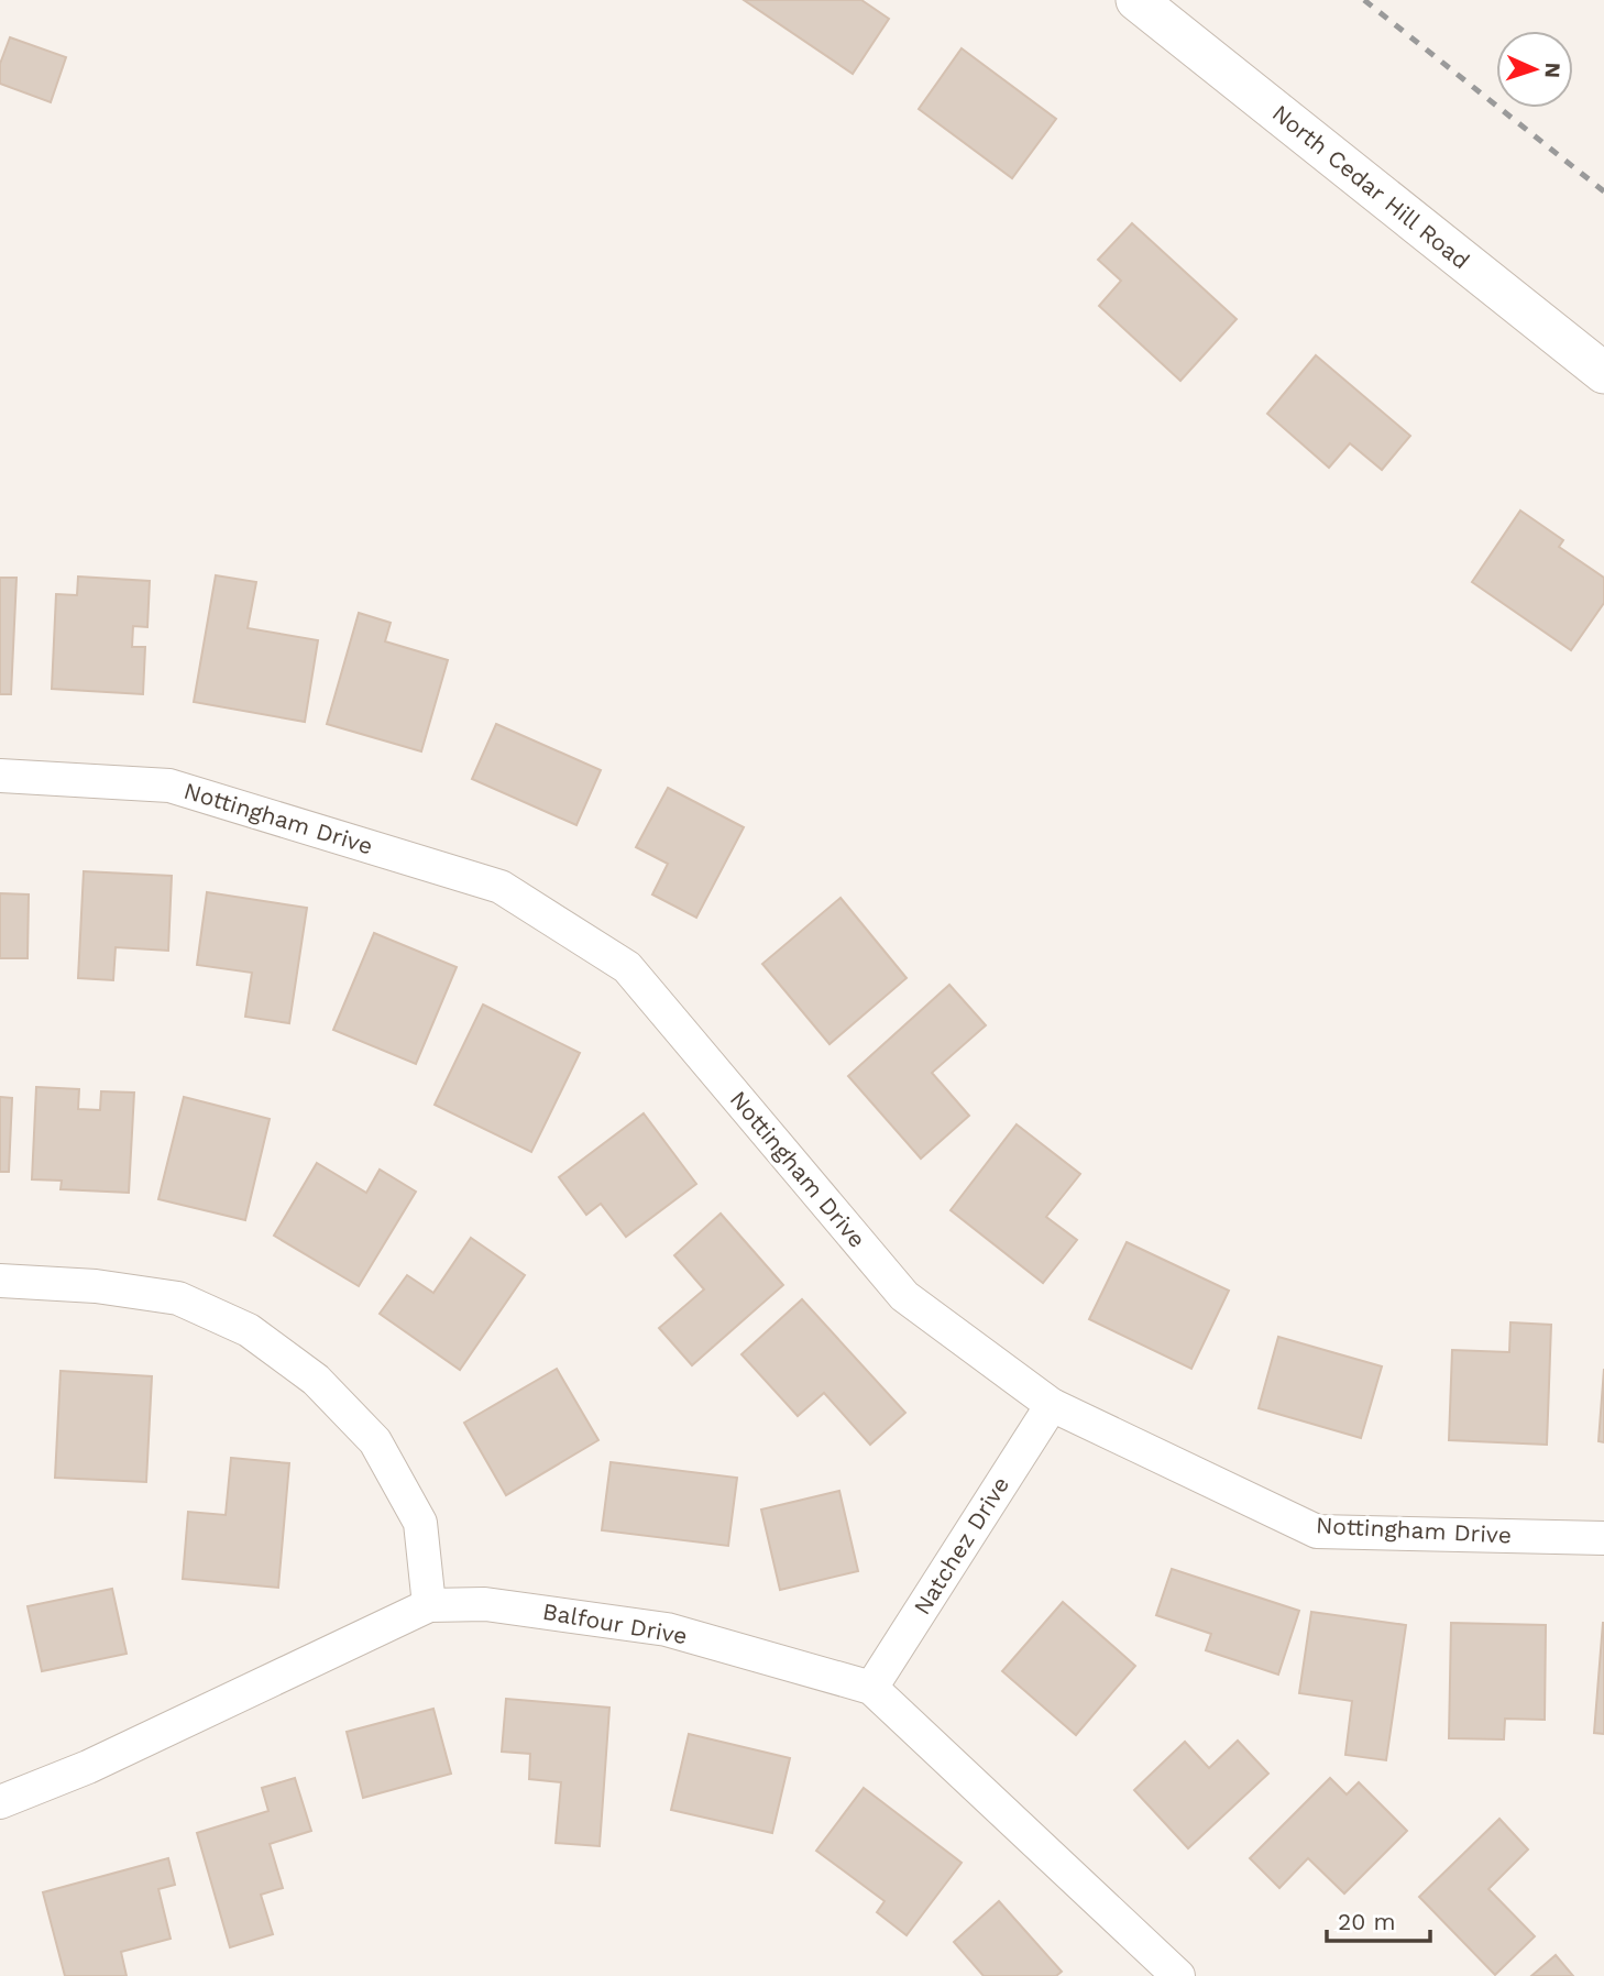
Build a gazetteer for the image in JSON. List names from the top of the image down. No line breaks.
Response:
{"streets":{"street":["North Cedar Hill Road","Nottingham Drive","Natchez Drive","Balfour Drive"]},"crossings":[["Nottingham Drive","Natchez Drive"],["Natchez Drive","Balfour Drive"]],"scale_bar":"20 m","north":"right"}
